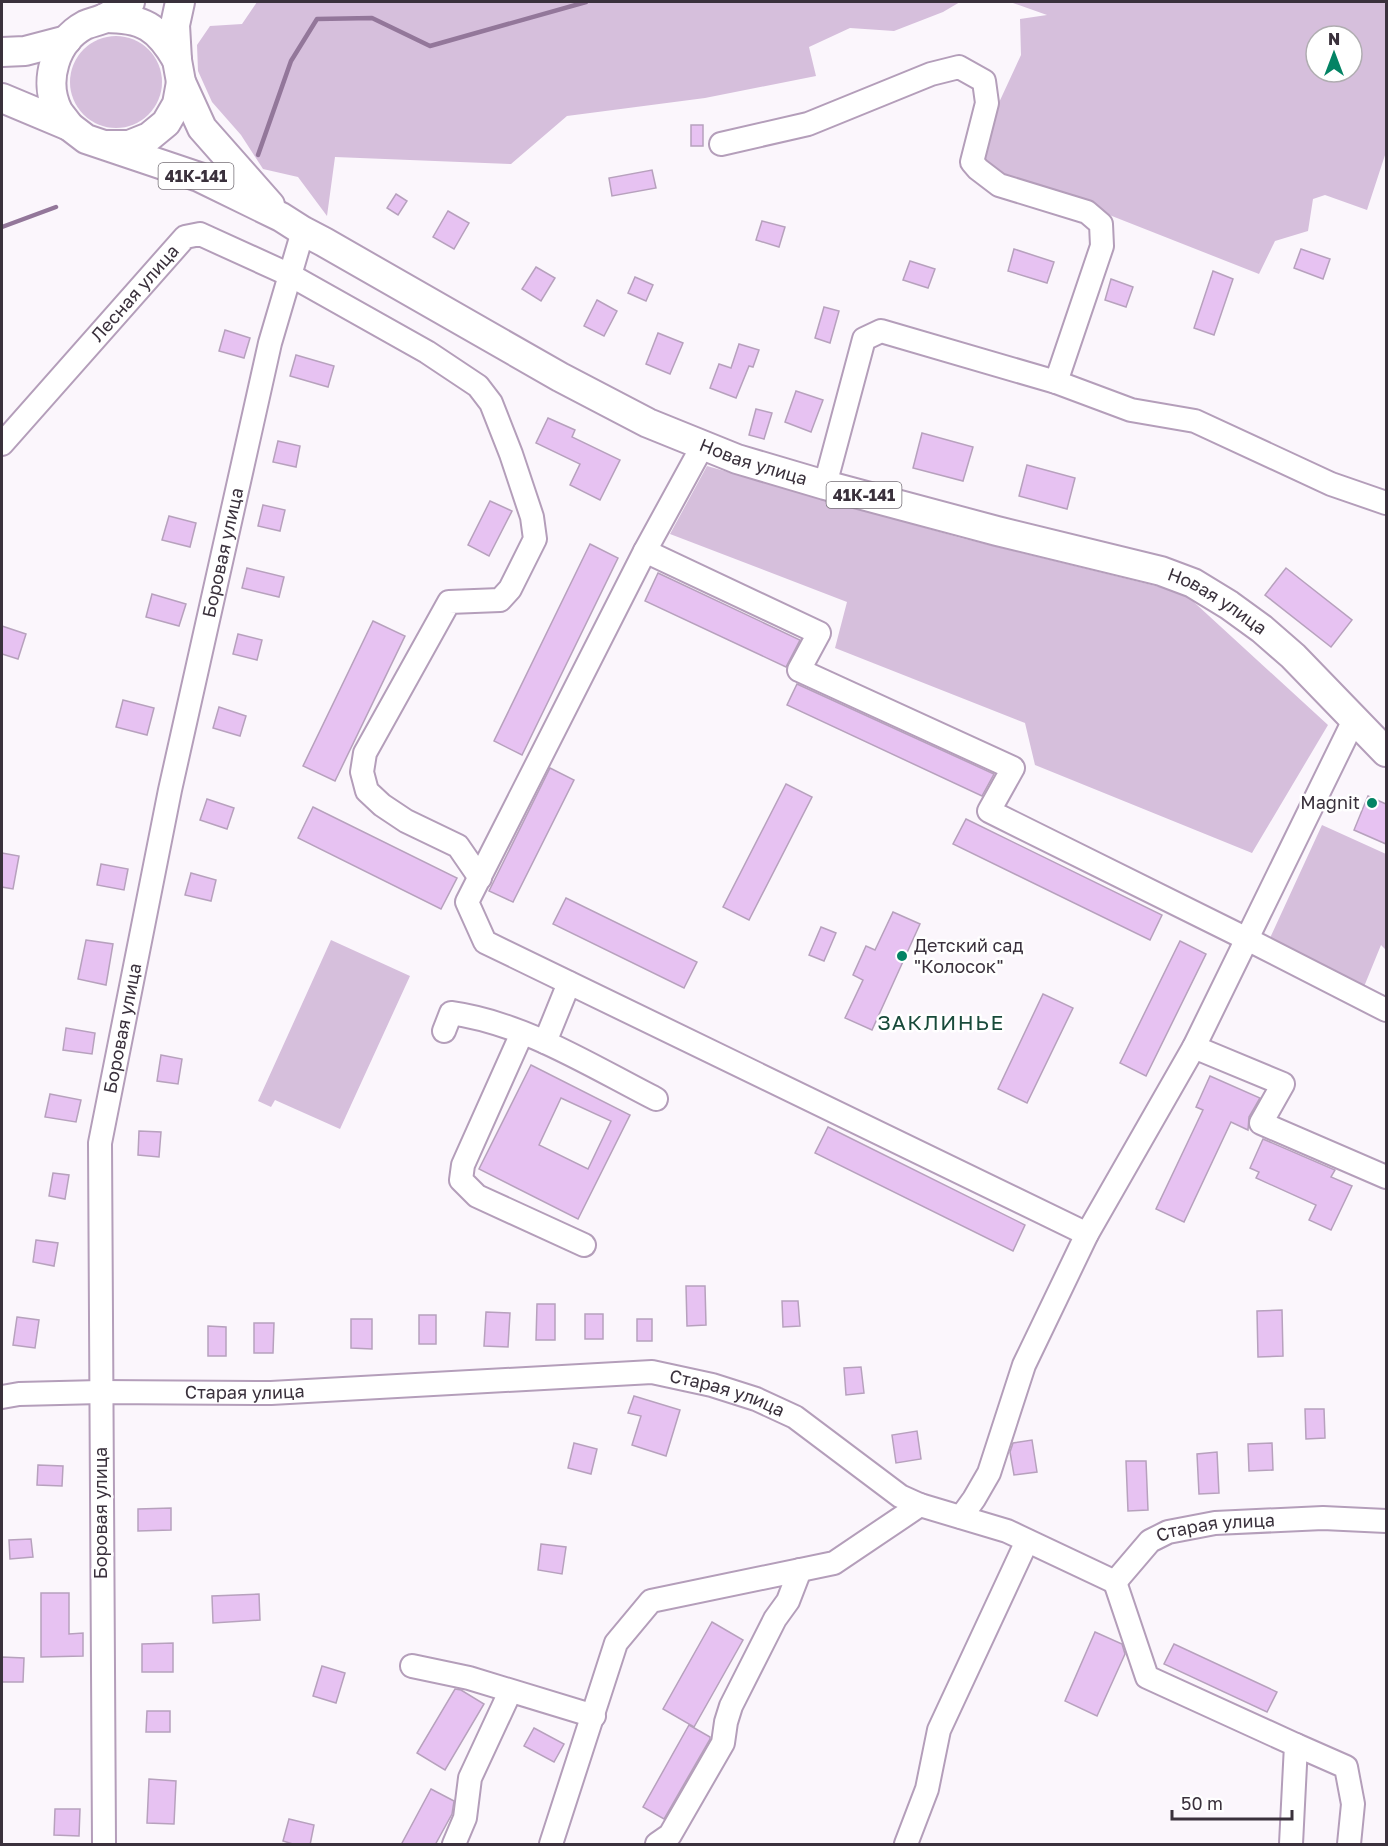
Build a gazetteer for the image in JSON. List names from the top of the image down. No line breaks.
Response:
{"streets":{"main road":["41К-141","Новая улица"],"street":["Лесная улица","Боровая улица","Старая улица"]},"crossings":[["41К-141","Новая улица"],["41К-141","Боровая улица"],["Лесная улица","Боровая улица"],["Новая улица","Боровая улица"],["Боровая улица","Старая улица"]],"districts":["ЗАКЛИНЬЕ"],"places":["Magnit","Детский сад \"Колосок\""],"scale_bar":"50 m","north":"top"}
